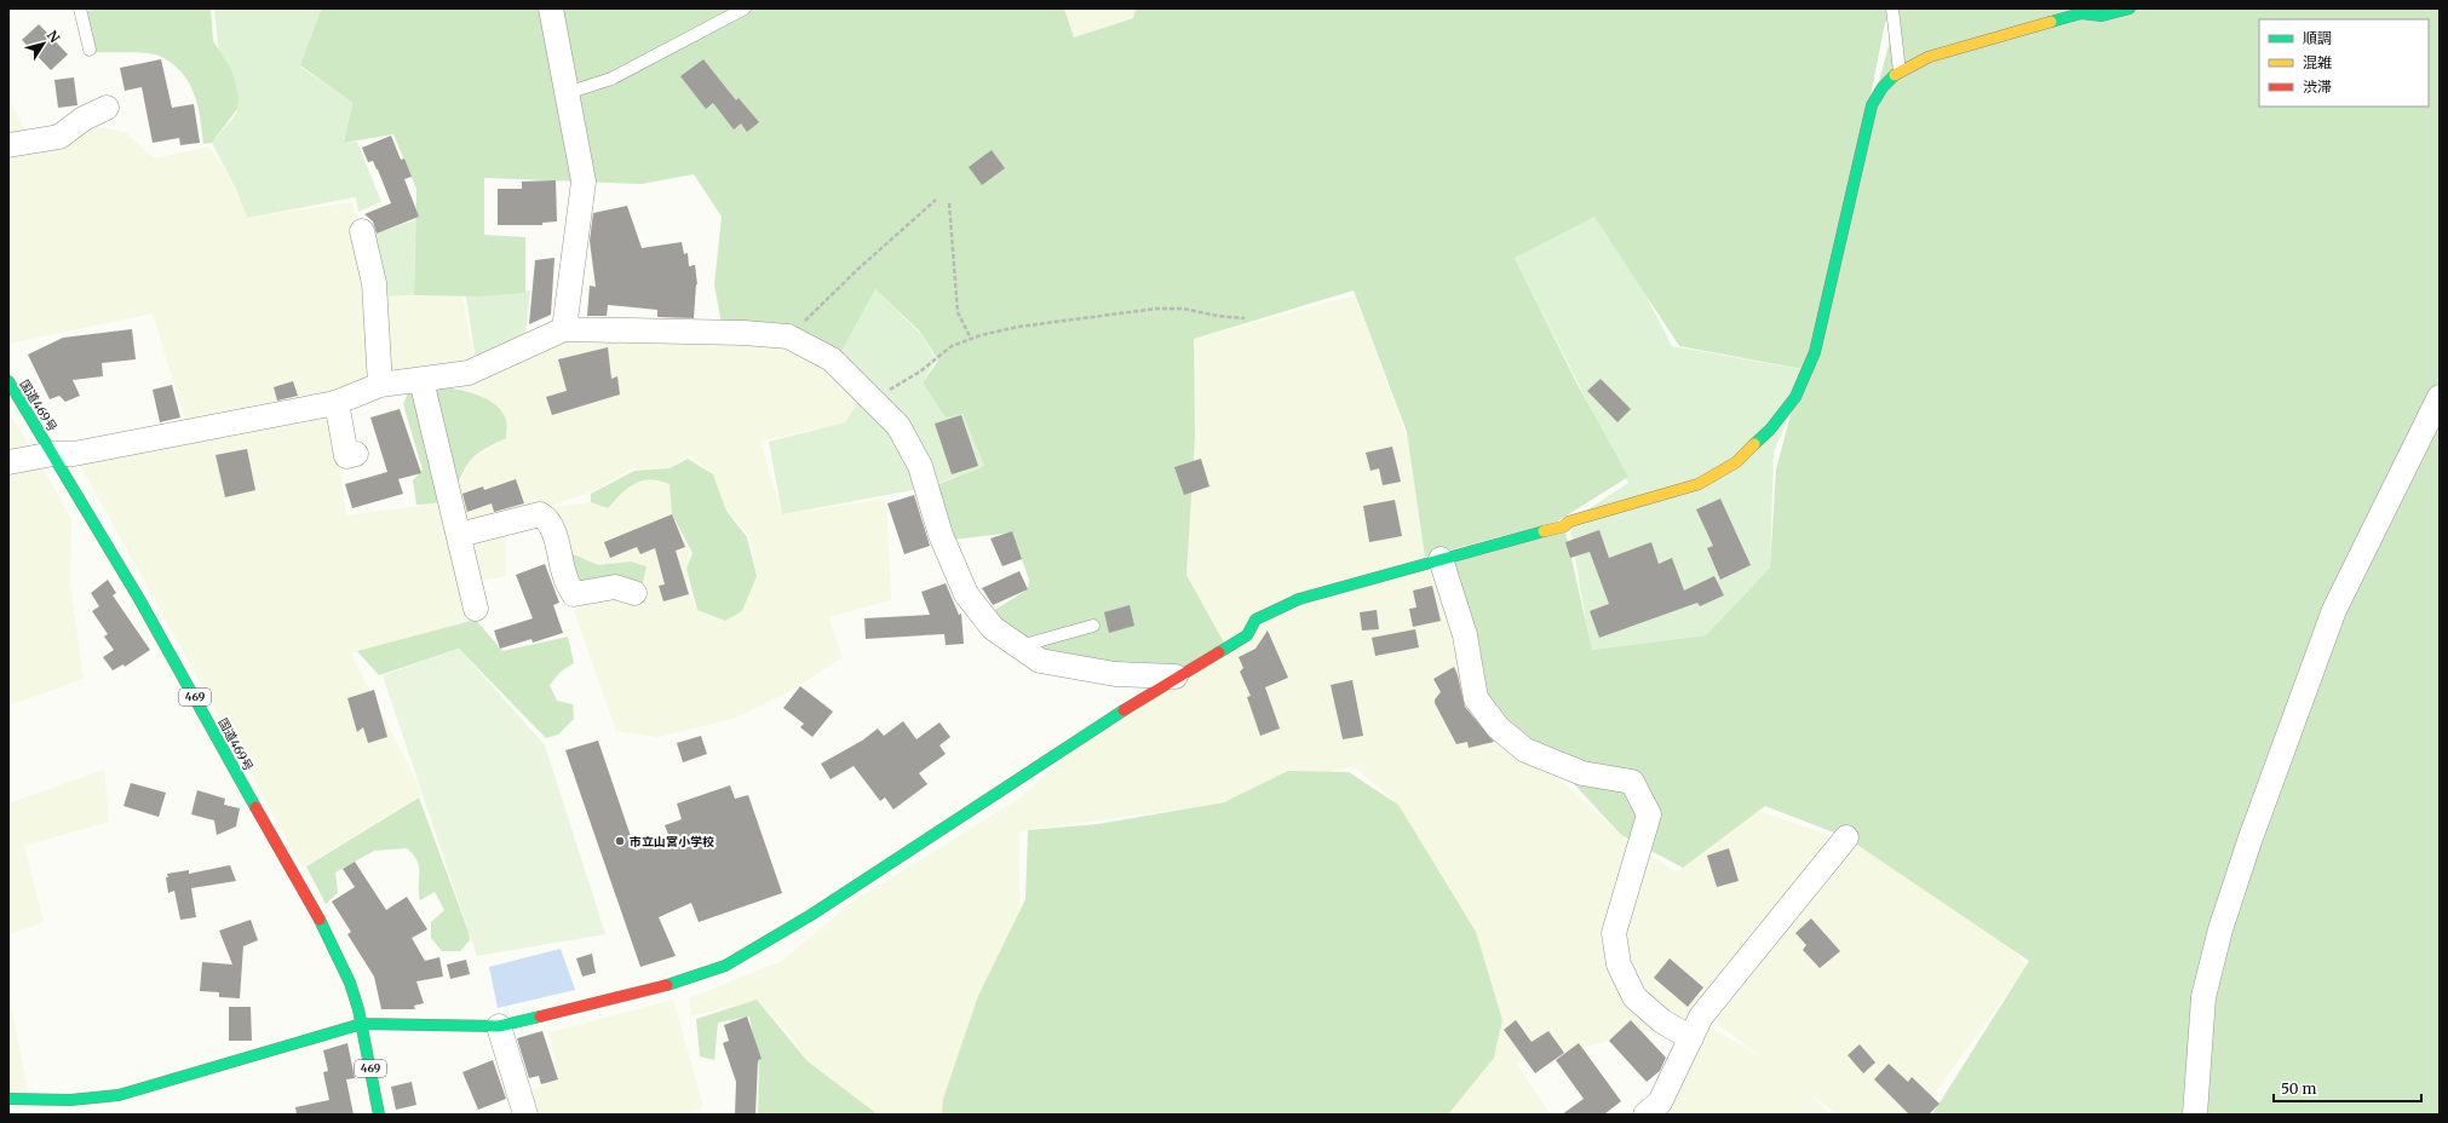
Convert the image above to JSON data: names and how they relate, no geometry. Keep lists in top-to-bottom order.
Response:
{
  "streets": {
    "main road": ["国道469号", "469"]
  },
  "places": ["市立山宮小学校"],
  "legend": ["順調", "混雑", "渋滞"],
  "scale_bar": "50 m",
  "north": "top right"
}
